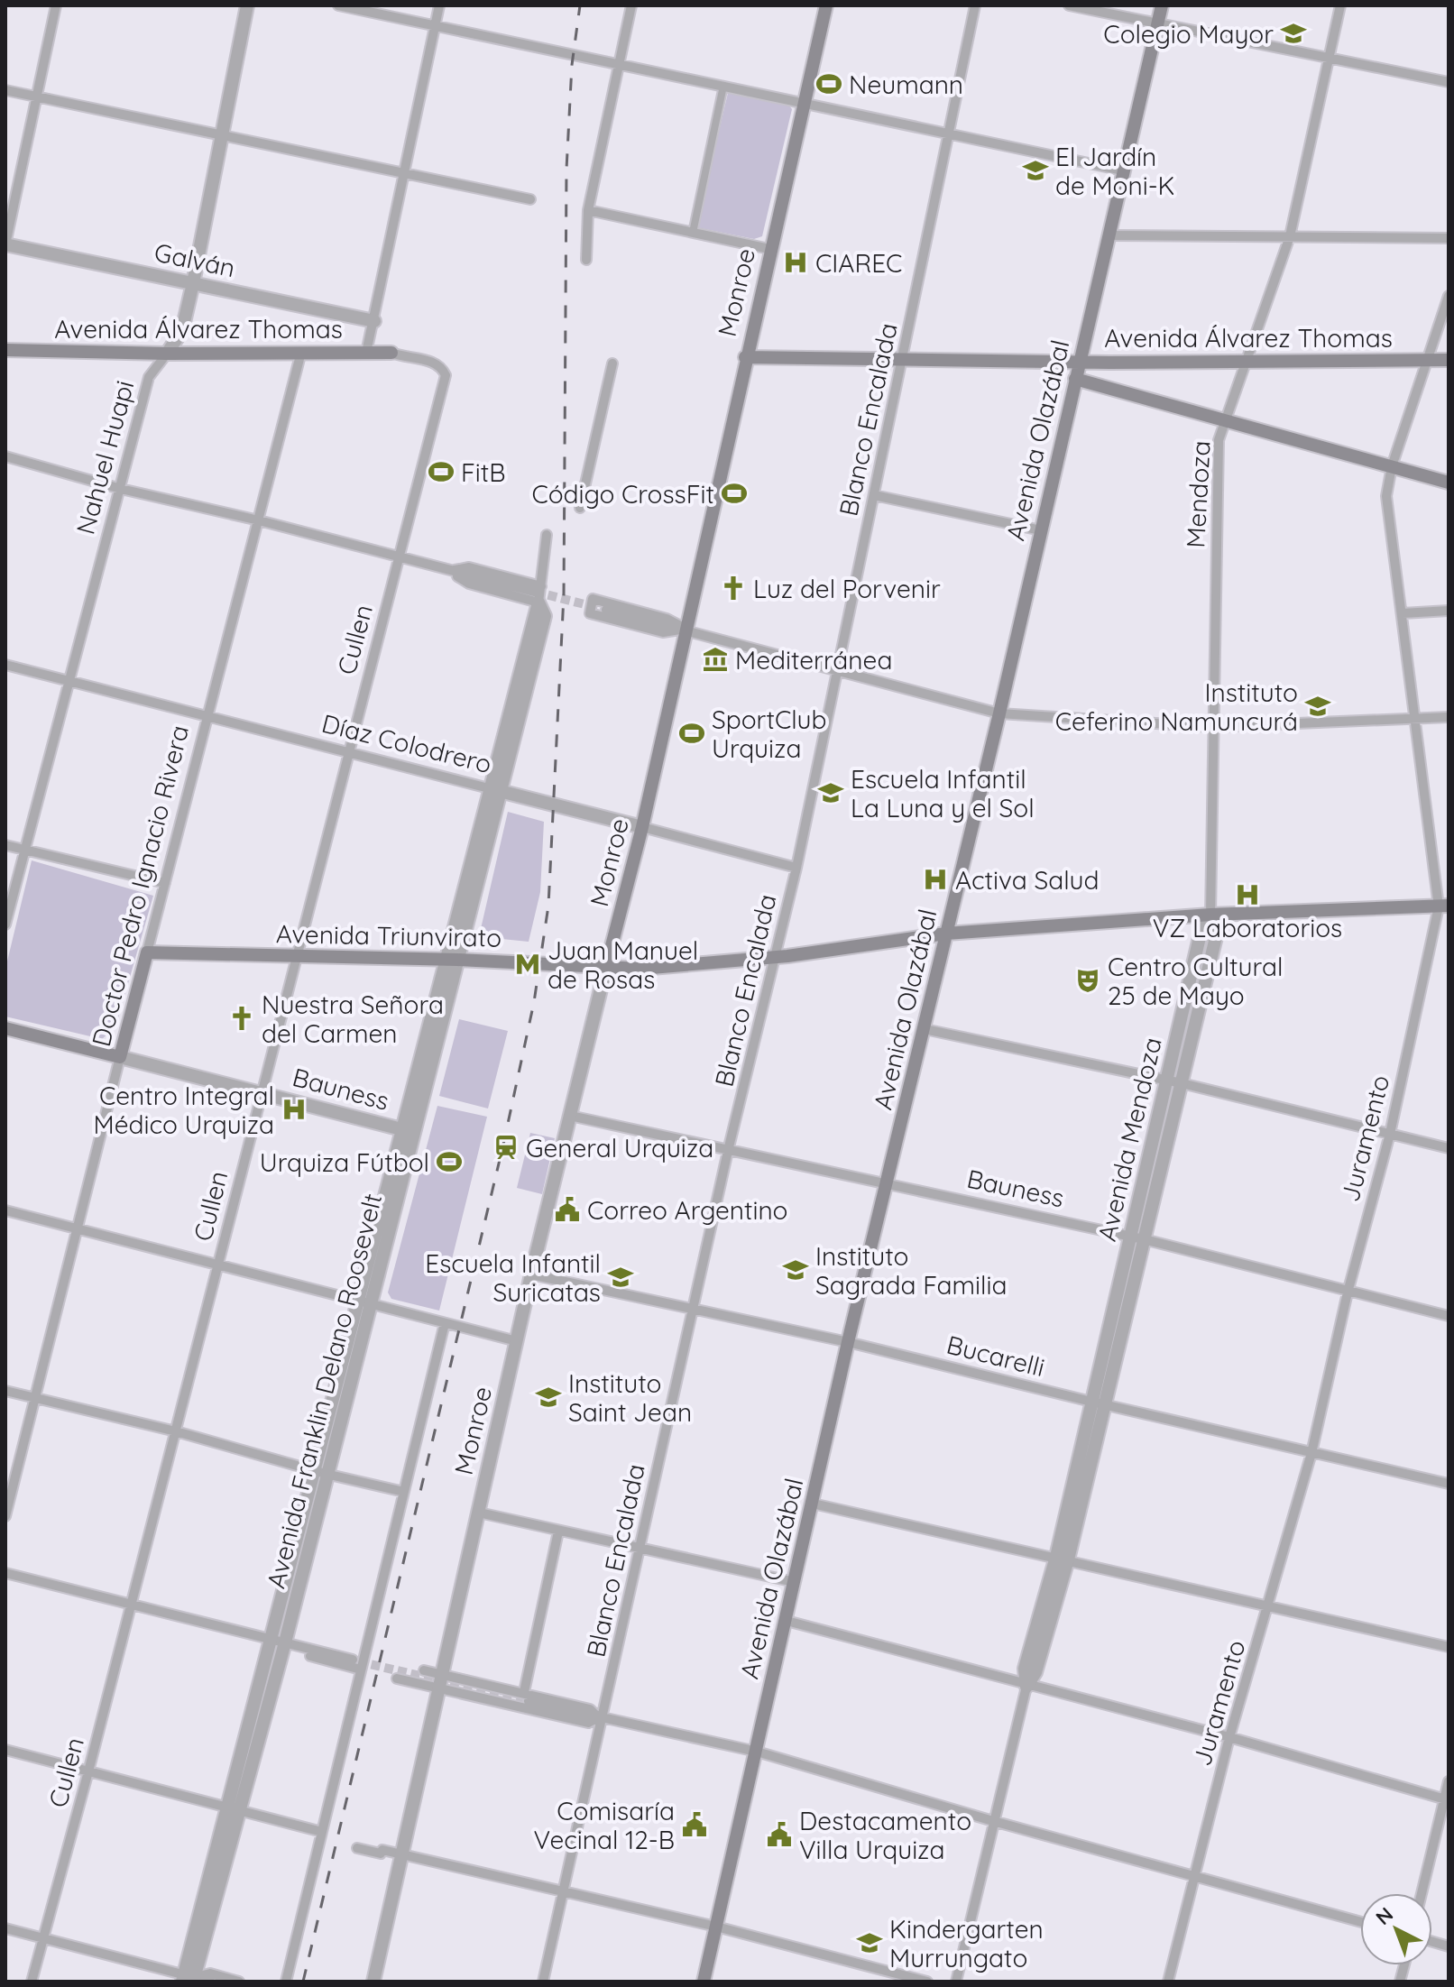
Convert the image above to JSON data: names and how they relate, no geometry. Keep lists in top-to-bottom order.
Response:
{
  "streets": {
    "main road": [
      "Monroe",
      "Avenida Álvarez Thomas",
      "Avenida Olazábal",
      "Doctor Pedro Ignacio Rivera",
      "Avenida Triunvirato",
      "Bauness"
    ],
    "street": [
      "Galván",
      "Blanco Encalada",
      "Nahuel Huapi",
      "Mendoza",
      "Cullen",
      "Díaz Colodrero",
      "Juramento",
      "Avenida Mendoza",
      "Bucarelli",
      "Avenida Franklin Delano Roosevelt"
    ]
  },
  "crossings": [
    ["Galván", "Nahuel Huapi"],
    ["Monroe", "Avenida Álvarez Thomas"],
    ["Monroe", "Díaz Colodrero"],
    ["Monroe", "Avenida Triunvirato"],
    ["Monroe", "Bauness"],
    ["Monroe", "Bucarelli"],
    ["Avenida Álvarez Thomas", "Blanco Encalada"],
    ["Avenida Álvarez Thomas", "Avenida Olazábal"],
    ["Avenida Álvarez Thomas", "Nahuel Huapi"],
    ["Avenida Álvarez Thomas", "Mendoza"],
    ["Avenida Álvarez Thomas", "Cullen"],
    ["Avenida Álvarez Thomas", "Doctor Pedro Ignacio Rivera"],
    ["Avenida Álvarez Thomas", "Juramento"],
    ["Blanco Encalada", "Díaz Colodrero"],
    ["Blanco Encalada", "Avenida Triunvirato"],
    ["Blanco Encalada", "Bauness"],
    ["Blanco Encalada", "Bucarelli"],
    ["Avenida Olazábal", "Avenida Triunvirato"],
    ["Avenida Olazábal", "Bauness"],
    ["Avenida Olazábal", "Bucarelli"],
    ["Nahuel Huapi", "Díaz Colodrero"],
    ["Mendoza", "Avenida Triunvirato"],
    ["Mendoza", "Avenida Mendoza"],
    ["Cullen", "Díaz Colodrero"],
    ["Cullen", "Avenida Triunvirato"],
    ["Cullen", "Bauness"],
    ["Díaz Colodrero", "Doctor Pedro Ignacio Rivera"],
    ["Díaz Colodrero", "Avenida Franklin Delano Roosevelt"],
    ["Doctor Pedro Ignacio Rivera", "Avenida Triunvirato"],
    ["Doctor Pedro Ignacio Rivera", "Bauness"],
    ["Avenida Triunvirato", "Juramento"],
    ["Avenida Triunvirato", "Avenida Mendoza"],
    ["Avenida Triunvirato", "Avenida Franklin Delano Roosevelt"],
    ["Bauness", "Juramento"],
    ["Bauness", "Avenida Mendoza"],
    ["Bauness", "Avenida Franklin Delano Roosevelt"],
    ["Juramento", "Bucarelli"],
    ["Avenida Mendoza", "Bucarelli"]
  ],
  "places": {
    "school or university": [
      "Colegio Mayor",
      "El Jardín de Moni-K",
      "Instituto Ceferino Namuncurá",
      "Escuela Infantil La Luna y el Sol",
      "Instituto Sagrada Familia",
      "Escuela Infantil Suricatas",
      "Instituto Saint Jean",
      "Kindergarten Murrungato"
    ],
    "sports": [
      "Neumann",
      "FitB",
      "Código CrossFit",
      "SportClub Urquiza",
      "Urquiza Fútbol"
    ],
    "hospital": [
      "CIAREC",
      "Activa Salud",
      "VZ Laboratorios",
      "Centro Integral Médico Urquiza"
    ],
    "church": ["Luz del Porvenir", "Nuestra Señora del Carmen"],
    "museum": ["Mediterránea"],
    "metro station": ["Juan Manuel de Rosas"],
    "theatre": ["Centro Cultural 25 de Mayo"],
    "station": ["General Urquiza"],
    "public building": ["Correo Argentino", "Comisaría Vecinal 12-B", "Destacamento Villa Urquiza"]
  },
  "north": "top left"
}
